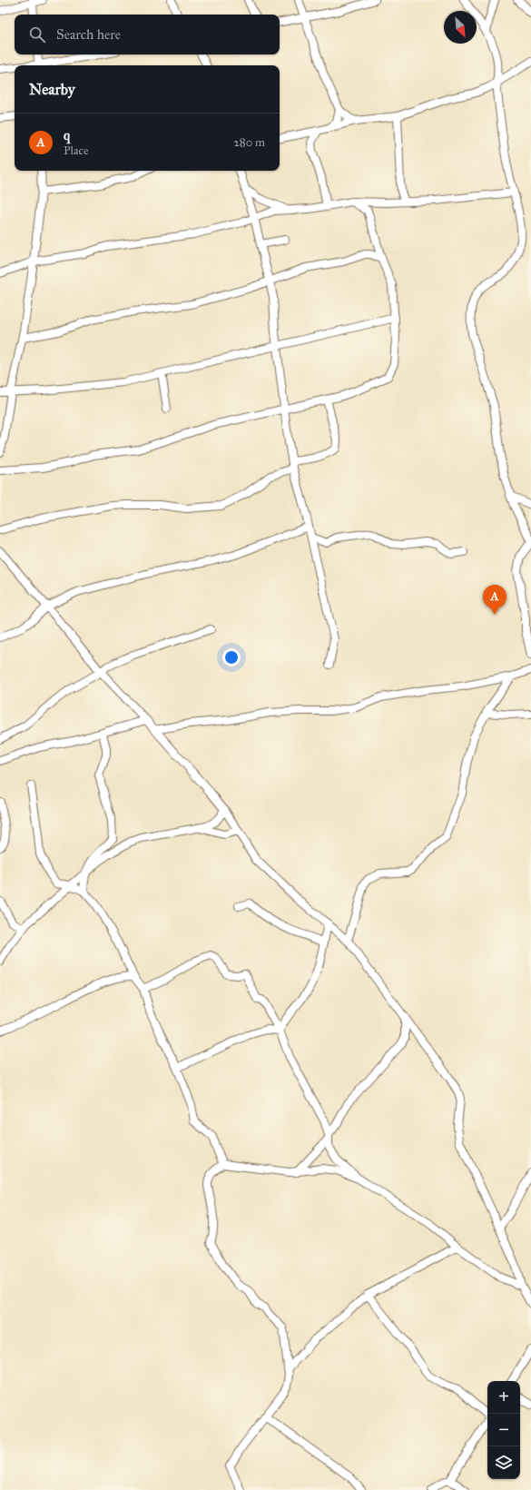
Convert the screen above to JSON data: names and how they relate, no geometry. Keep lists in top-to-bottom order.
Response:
{
  "north": "bottom right",
  "page": {
    "search": "Search here",
    "heading": "Nearby",
    "list": [
      {
        "mark": "A",
        "name": "q",
        "note": "Place",
        "value": "280 m"
      }
    ],
    "pins": "A",
    "map_buttons": ["+", "−"]
  }
}
